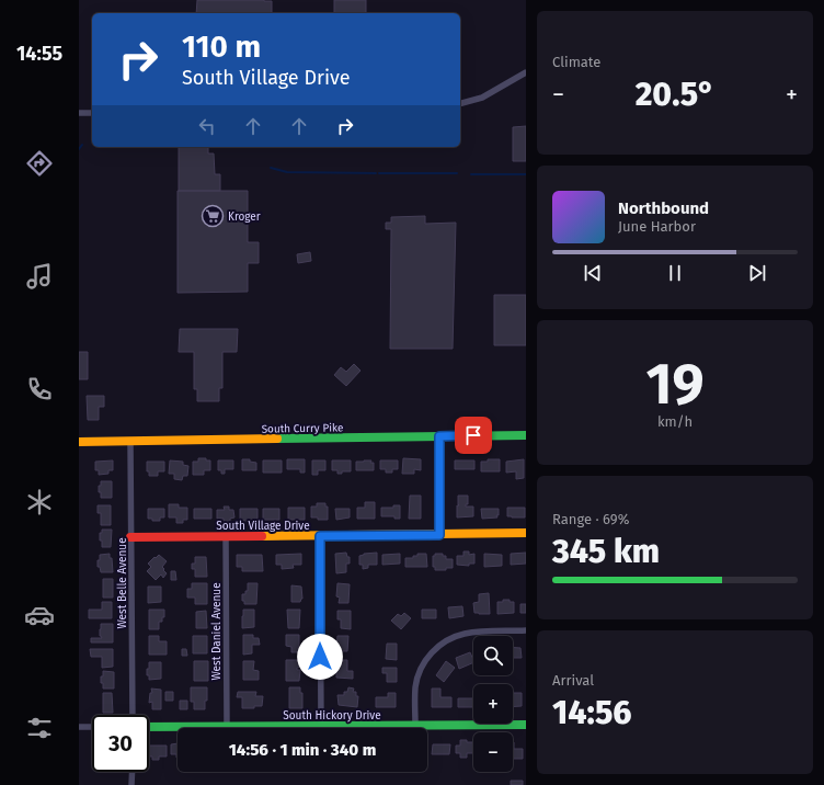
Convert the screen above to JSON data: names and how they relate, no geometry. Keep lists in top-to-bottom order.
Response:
{
  "streets": {
    "street": [
      "South Curry Pike",
      "South Village Drive",
      "West Belle Avenue",
      "West Daniel Avenue",
      "South Hickory Drive"
    ]
  },
  "crossings": [
    ["South Curry Pike", "West Belle Avenue"],
    ["South Village Drive", "West Belle Avenue"],
    ["South Village Drive", "West Daniel Avenue"],
    ["West Daniel Avenue", "South Hickory Drive"]
  ],
  "places": {
    "supermarket": ["Kroger"]
  },
  "page": {
    "tabs": "14:55",
    "tile": [
      "Climate",
      ["19", "km/h"],
      ["Range · 69%", "345 km"],
      ["Arrival", "14:56"]
    ],
    "turn": ["110 m", "South Village Drive"],
    "heat": ["−", "20.5°", "+"],
    "song": ["Northbound", "June Harbor"],
    "map_buttons": ["+", "−"],
    "limit": "30",
    "trip": "14:56 · 1 min · 340 m"
  }
}
